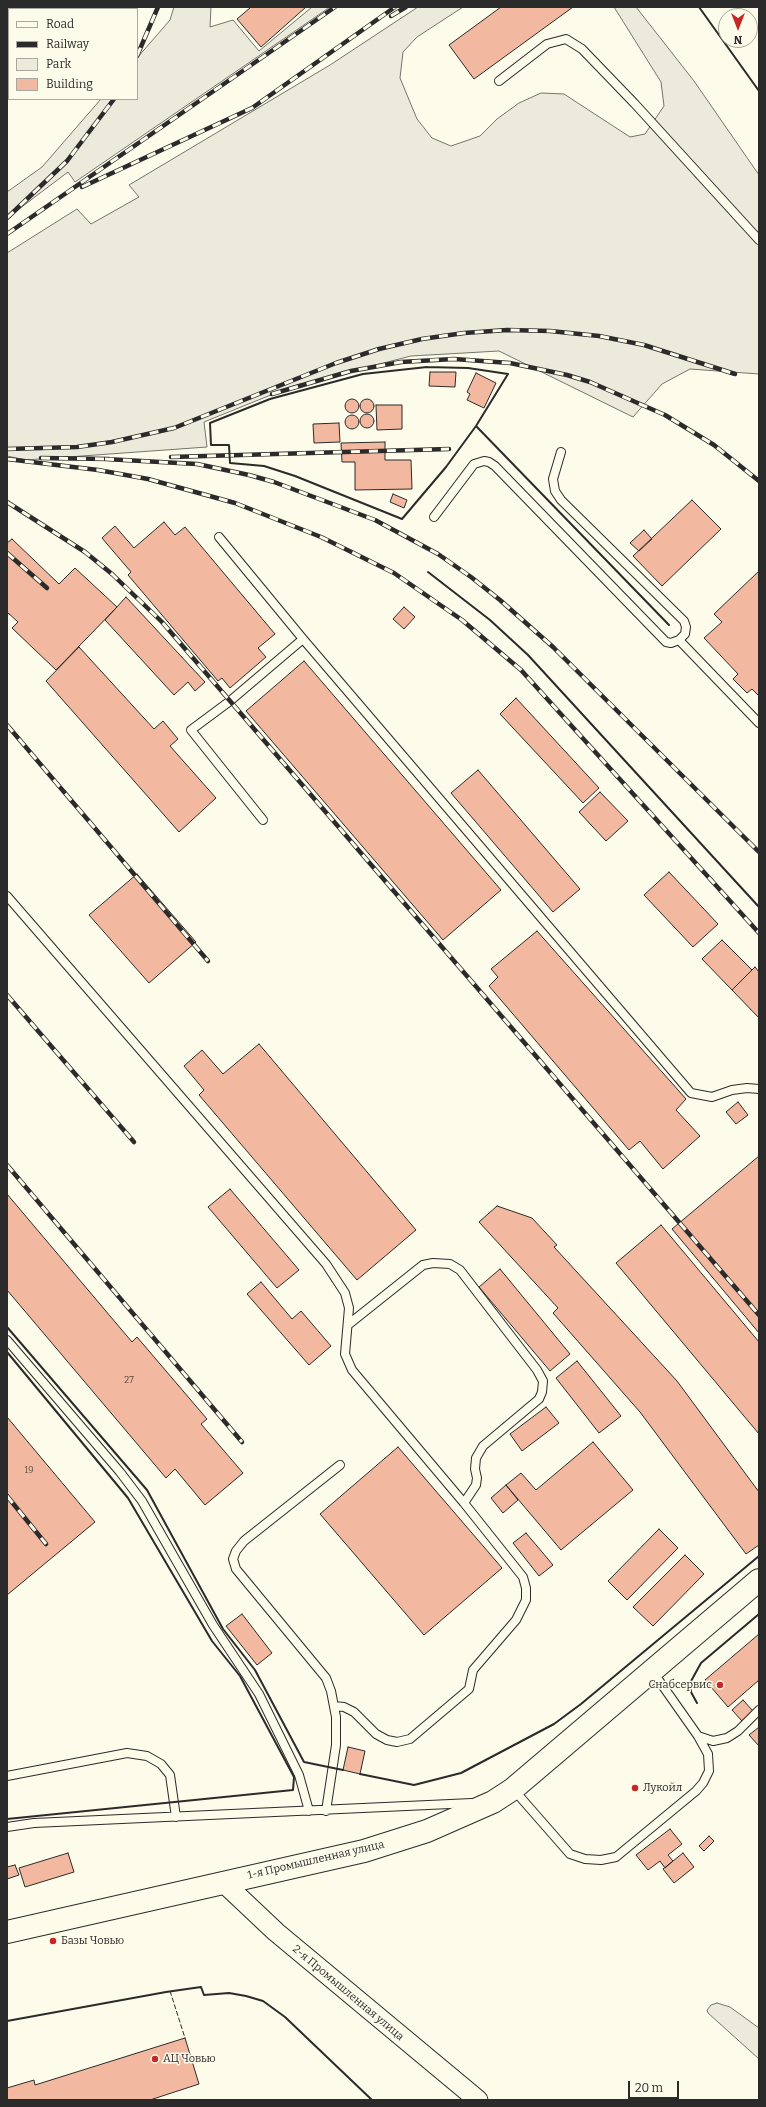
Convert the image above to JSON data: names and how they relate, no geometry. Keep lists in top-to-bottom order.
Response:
{
  "streets": {
    "main road": ["1-я Промышленная улица"],
    "street": ["2-я Промышленная улица"]
  },
  "crossings": [
    ["1-я Промышленная улица", "2-я Промышленная улица"]
  ],
  "places": [
    "Снабсервис",
    "Лукойл",
    "Базы Човью",
    "АЦ Човью"
  ],
  "house_numbers": ["27", "19"],
  "legend": [
    "Road",
    "Railway",
    "Park",
    "Building"
  ],
  "scale_bar": "20 m",
  "north": "bottom"
}
